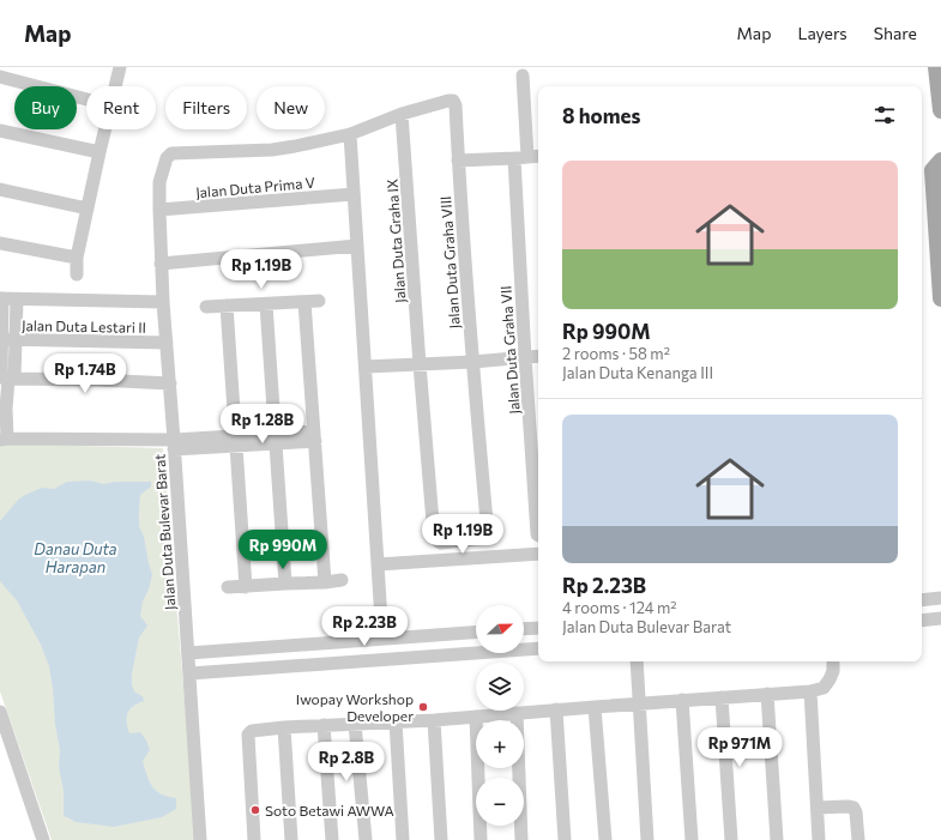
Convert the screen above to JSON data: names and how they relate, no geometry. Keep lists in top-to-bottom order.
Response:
{
  "streets": {
    "street": [
      "Jalan Duta Prima V",
      "Jalan Duta Graha IX",
      "Jalan Duta Graha VIII",
      "Jalan Duta Lestari II",
      "Jalan Duta Graha VII",
      "Jalan Duta Bulevar Barat"
    ]
  },
  "crossings": [
    ["Jalan Duta Graha IX", "Jalan Duta Graha VIII"]
  ],
  "water": ["Danau Duta Harapan"],
  "places": ["Iwopay Workshop Developer", "Soto Betawi AWWA"],
  "north": "right",
  "page": {
    "header": "Map",
    "nav": ["Map", "Layers", "Share"],
    "chip": [
      "Buy",
      "Rent",
      "Filters",
      "New"
    ],
    "heading": "8 homes",
    "list": [
      {
        "name": "Rp 990M",
        "note": "2 rooms · 58 m² · Jalan Duta Kenanga III"
      },
      {
        "name": "Rp 2.23B",
        "note": "4 rooms · 124 m² · Jalan Duta Bulevar Barat"
      }
    ],
    "price": [
      "Rp 1.19B",
      "Rp 1.74B",
      "Rp 1.28B",
      "Rp 1.19B",
      "Rp 990M",
      "Rp 2.23B",
      "Rp 971M",
      "Rp 2.8B"
    ],
    "map_buttons": ["+", "−"]
  }
}
